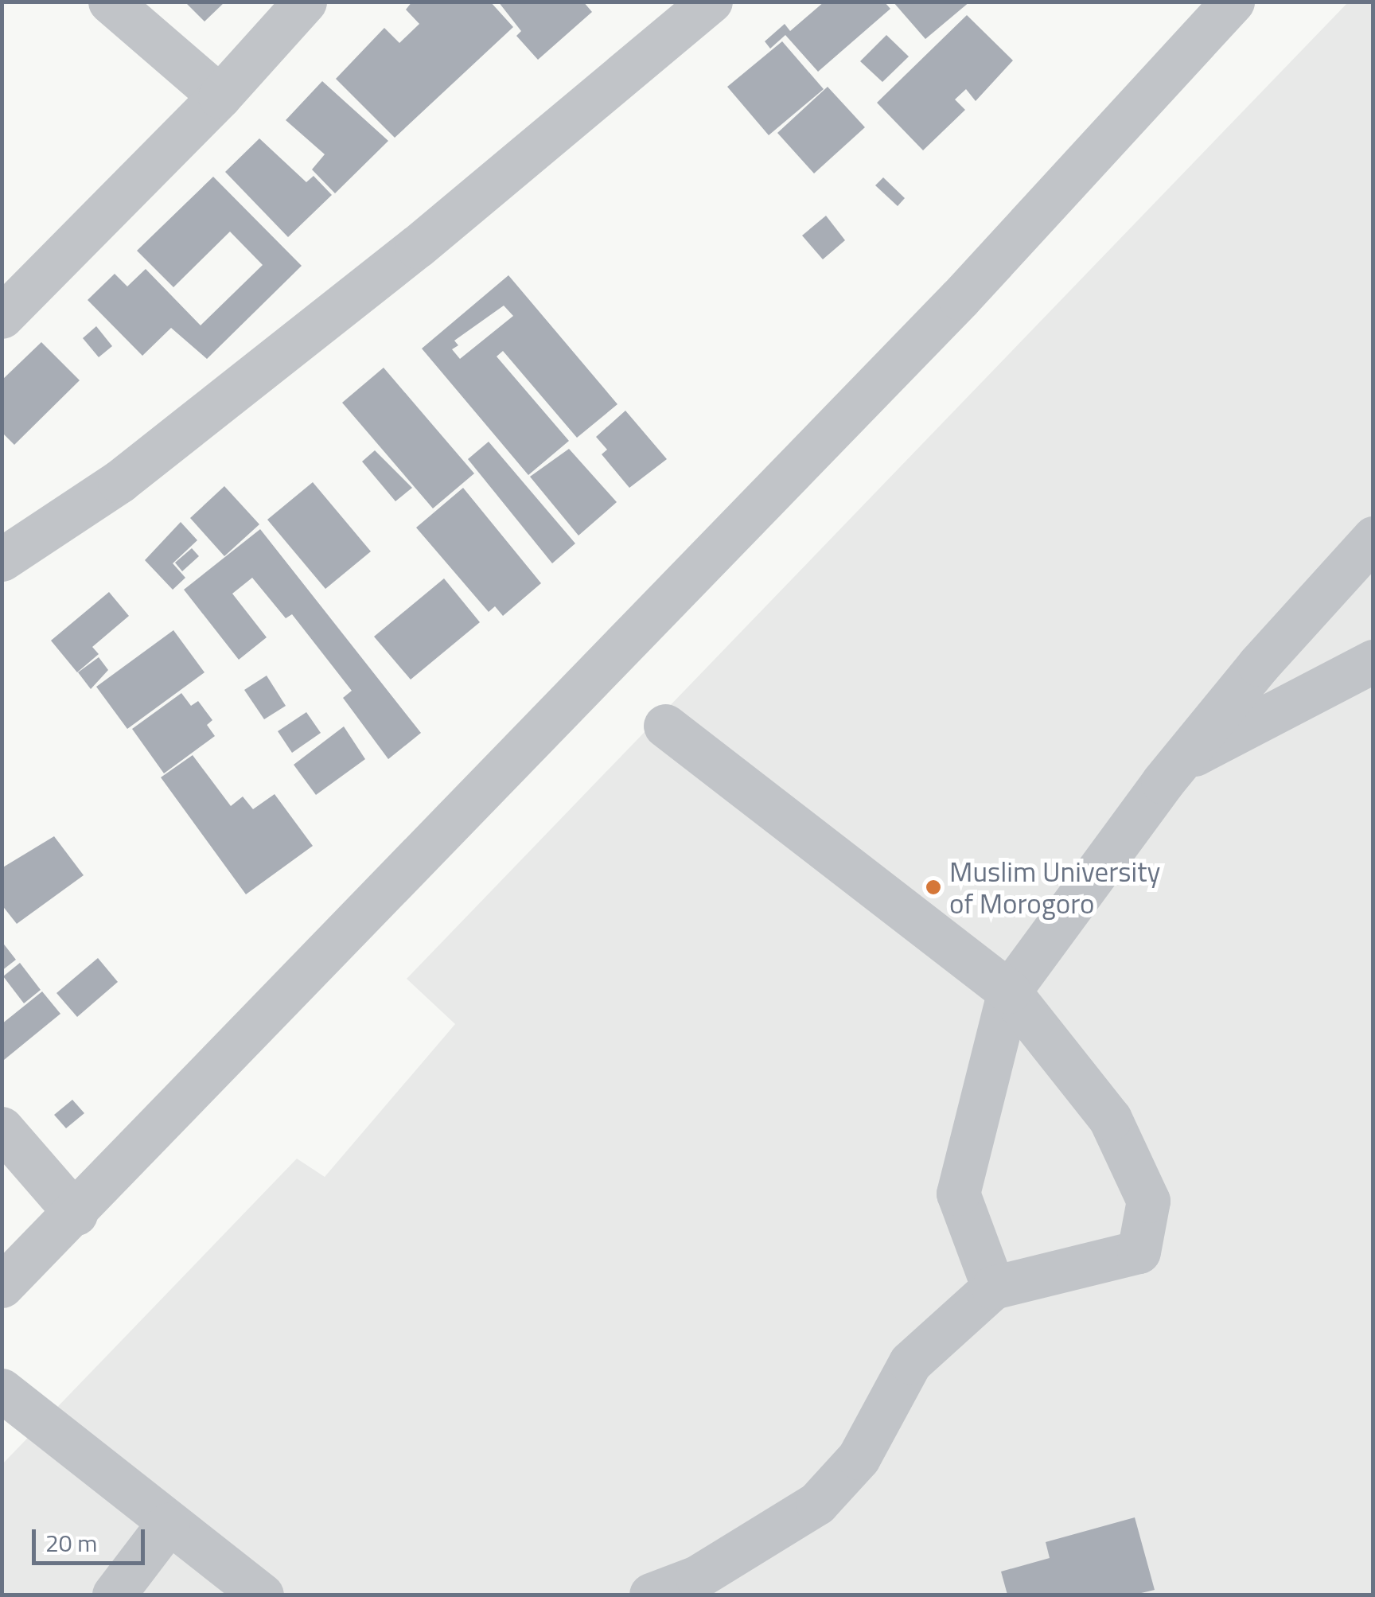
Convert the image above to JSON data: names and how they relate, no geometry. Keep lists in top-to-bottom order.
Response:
{
  "places": ["Muslim University of Morogoro"],
  "scale_bar": "20 m"
}
